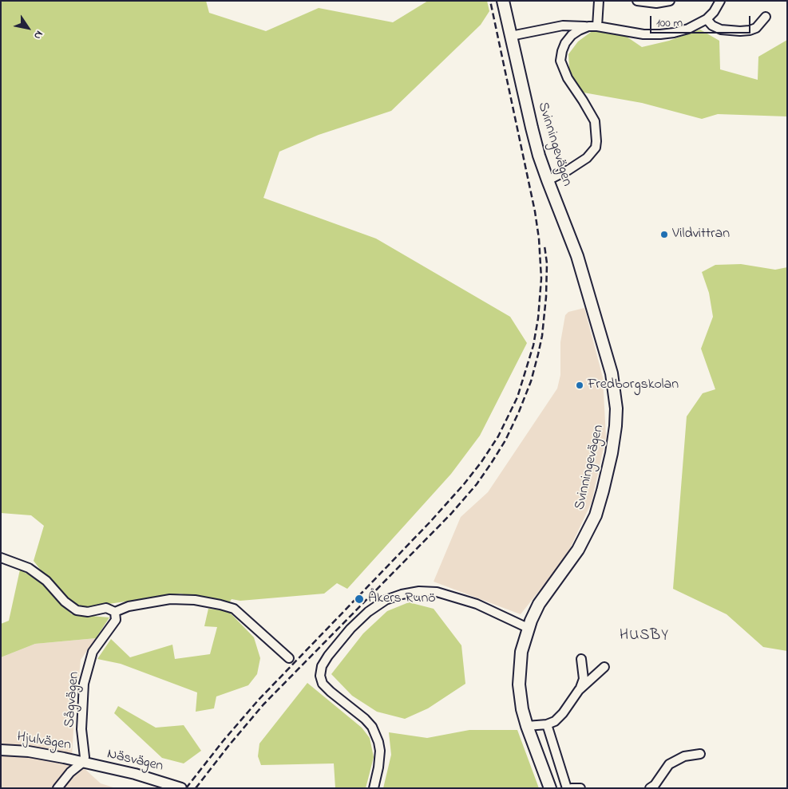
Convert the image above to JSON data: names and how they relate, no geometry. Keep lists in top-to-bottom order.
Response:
{
  "streets": {
    "main road": ["Svinningevägen"],
    "street": ["Sågvägen", "Hjulvägen", "Näsvägen"]
  },
  "crossings": [
    ["Sågvägen", "Hjulvägen"],
    ["Sågvägen", "Näsvägen"],
    ["Hjulvägen", "Näsvägen"]
  ],
  "districts": ["HUSBY"],
  "places": ["Vildvittran", "Fredborgskolan", "Åkers Runö"],
  "scale_bar": "100 m",
  "north": "bottom right"
}
